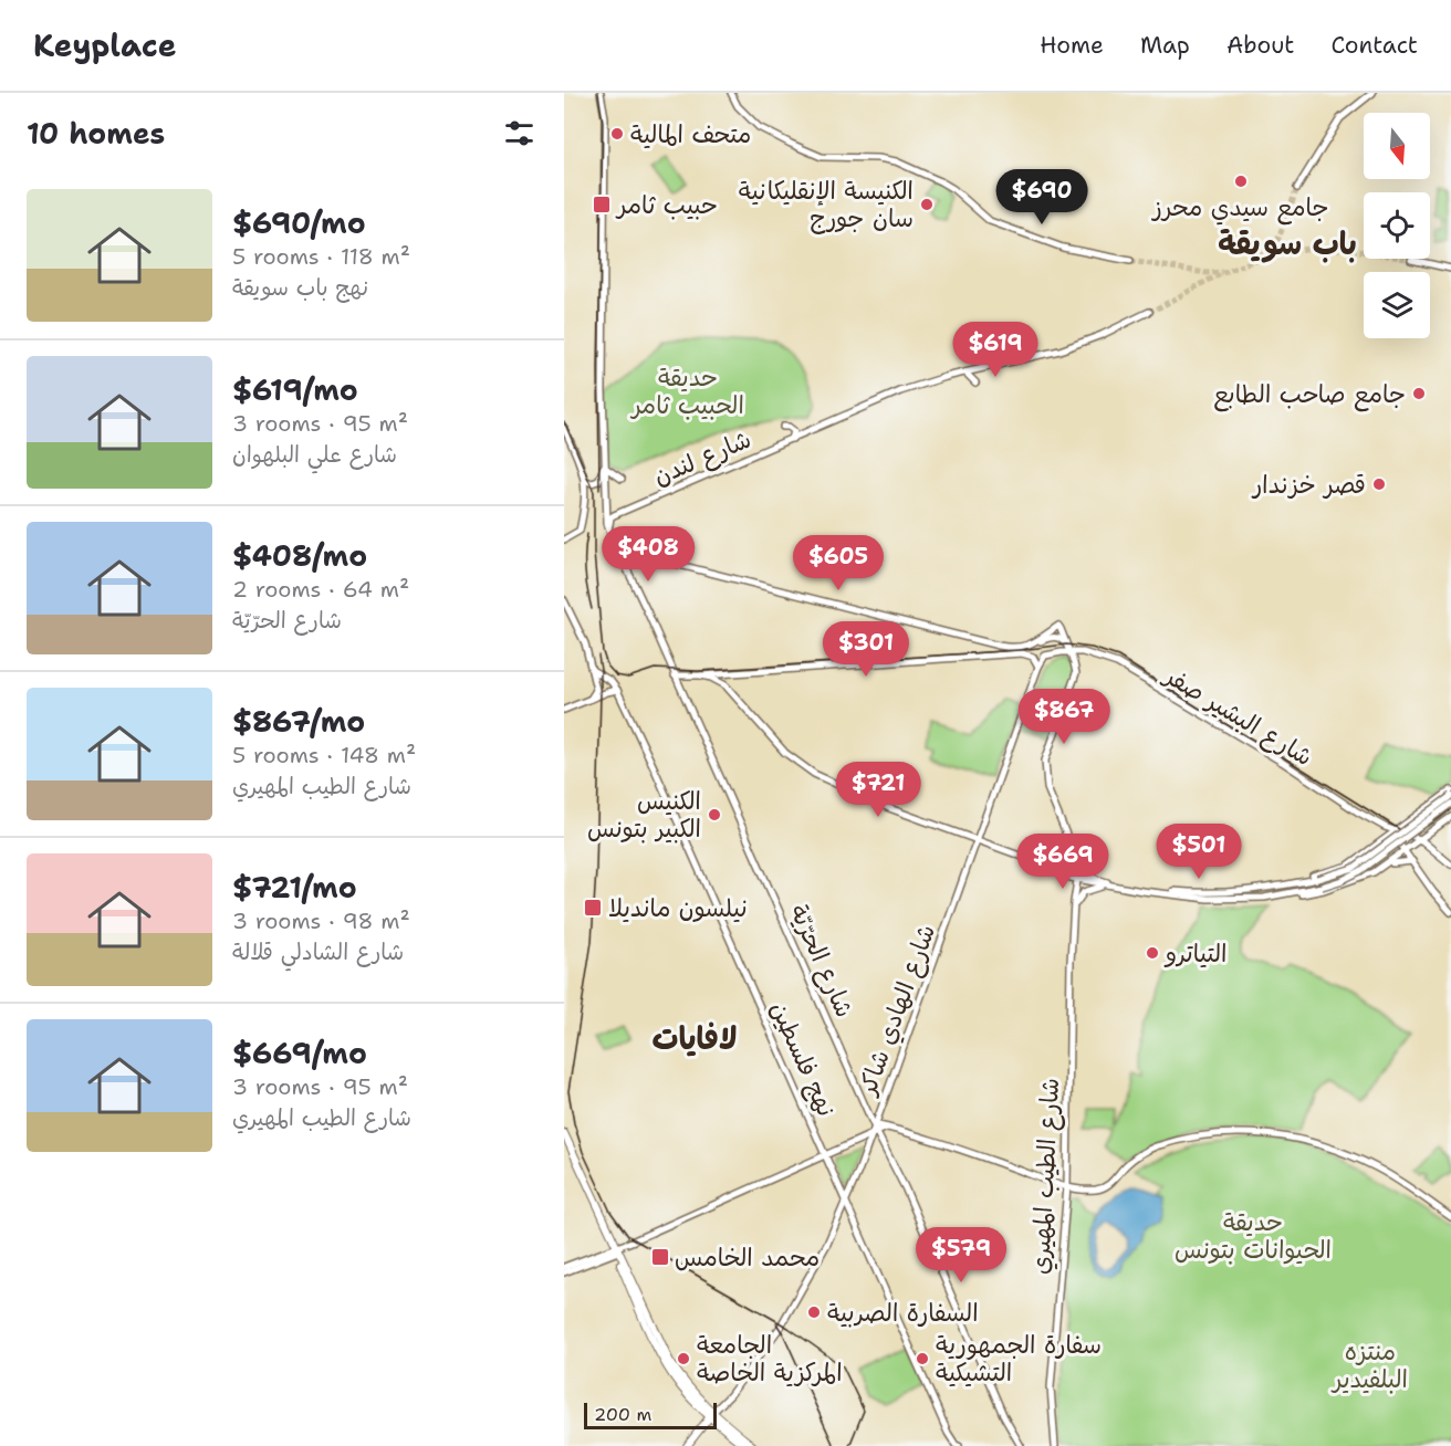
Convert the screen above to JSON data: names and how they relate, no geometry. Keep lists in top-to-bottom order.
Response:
{
  "streets": {
    "main road": [
      "شارع لندن",
      "شارع البشير صفر",
      "شارع الحرّيّة",
      "شارع الهادي شاكر",
      "نهج فلسطين",
      "شارع الطيب المهيري"
    ]
  },
  "crossings": [
    ["شارع لندن", "شارع الحرّيّة"],
    ["شارع البشير صفر", "شارع الحرّيّة"],
    ["شارع البشير صفر", "شارع الطيب المهيري"],
    ["شارع الحرّيّة", "شارع الهادي شاكر"]
  ],
  "districts": ["باب سويقة", "لافايات"],
  "parks": ["حديقة الحبيب ثامر", "حديقة الحيوانات بتونس", "منتزه البلفيدير"],
  "places": {
    "other": [
      "متحف المالية",
      "جامع سيدي محرز",
      "الكنيسة الإنقليكانية سان جورج",
      "جامع صاحب الطابع",
      "قصر خزندار",
      "الكنيس الكبير بتونس",
      "التياترو",
      "السفارة الصربية",
      "الجامعة المركزية الخاصة",
      "سفارة الجمهورية التشيكية"
    ],
    "transit": ["حبيب ثامر", "نيلسون مانديلا", "محمد الخامس"]
  },
  "scale_bar": "200 m",
  "north": "bottom",
  "page": {
    "header": "Keyplace",
    "nav": [
      "Home",
      "Map",
      "About",
      "Contact"
    ],
    "heading": "10 homes",
    "price": [
      "$690",
      "$619",
      "$408",
      "$605",
      "$301",
      "$867",
      "$721",
      "$501",
      "$669",
      "$579"
    ],
    "list": [
      {
        "name": "$690/mo",
        "note": "5 rooms · 118 m² · نهج باب سويقة"
      },
      {
        "name": "$619/mo",
        "note": "3 rooms · 95 m² · شارع علي البلهوان"
      },
      {
        "name": "$408/mo",
        "note": "2 rooms · 64 m² · شارع الحرّيّة"
      },
      {
        "name": "$867/mo",
        "note": "5 rooms · 148 m² · شارع الطيب المهيري"
      },
      {
        "name": "$721/mo",
        "note": "3 rooms · 98 m² · شارع الشادلي قلالة"
      },
      {
        "name": "$669/mo",
        "note": "3 rooms · 95 m² · شارع الطيب المهيري"
      }
    ],
    "scale": "200 m"
  }
}
